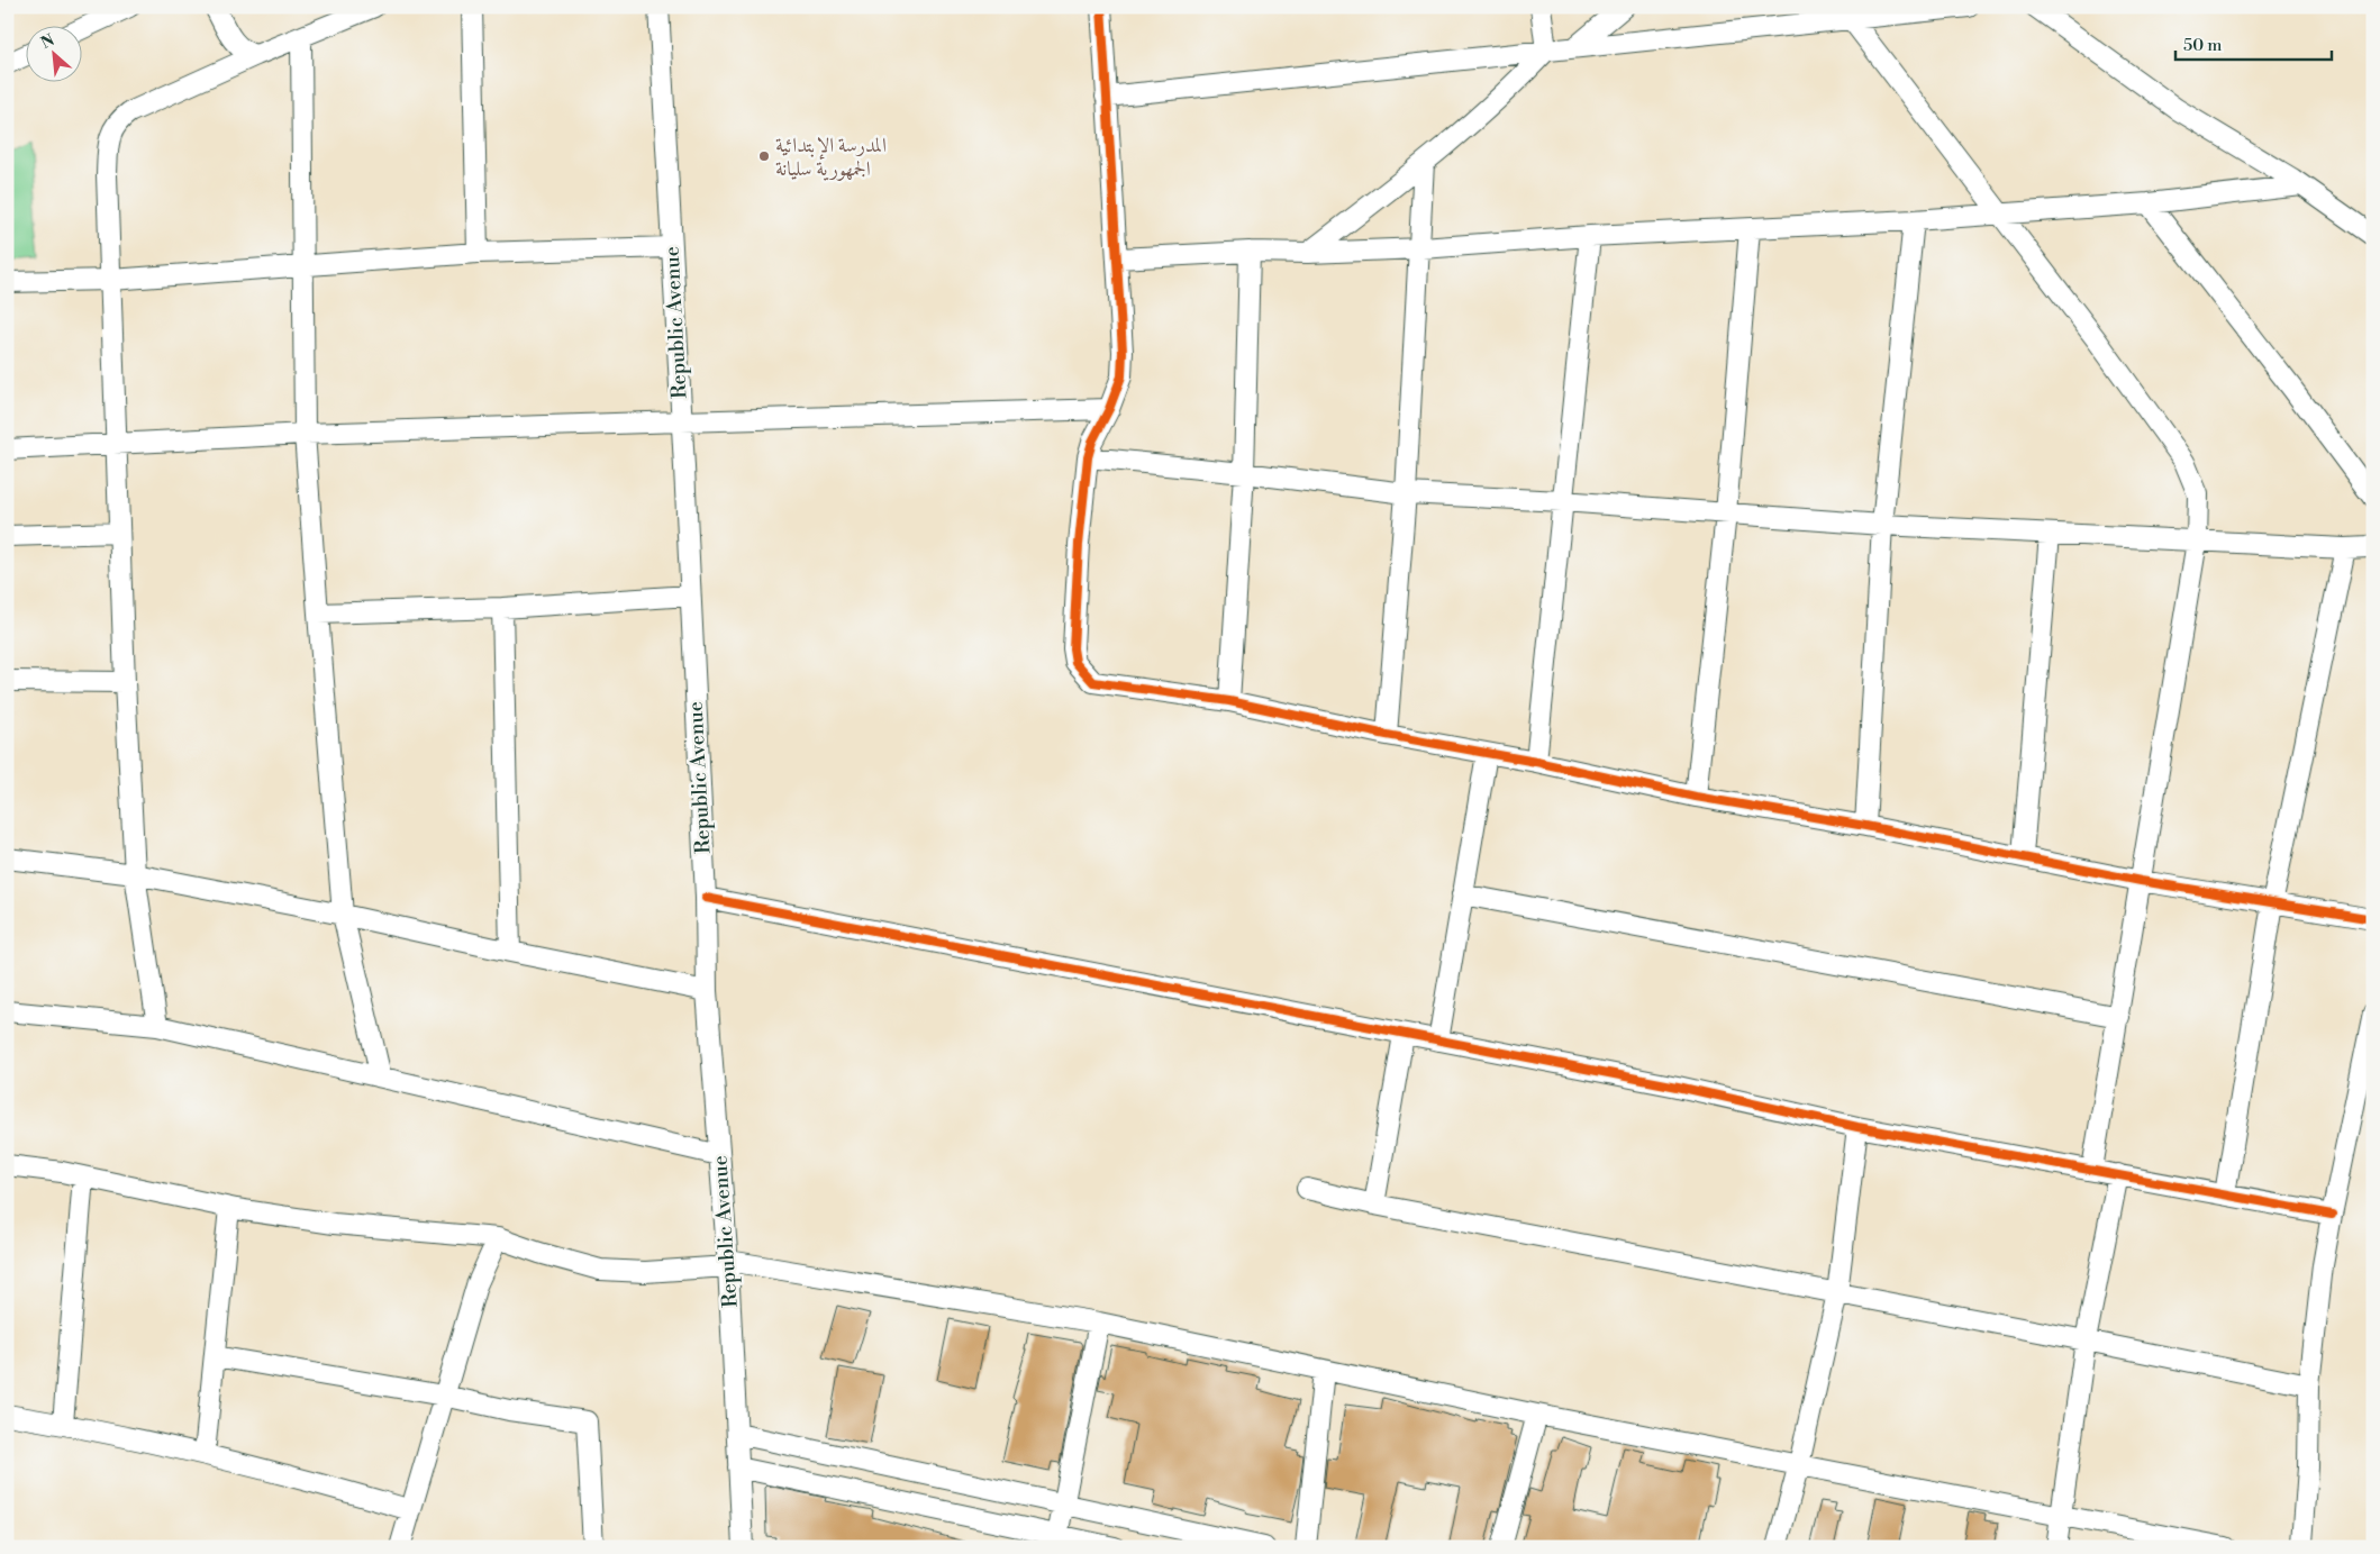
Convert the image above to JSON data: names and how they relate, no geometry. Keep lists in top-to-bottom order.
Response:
{
  "streets": {
    "street": ["Republic Avenue"]
  },
  "places": ["المدرسة الإبتدائية الجمهورية سليانة"],
  "scale_bar": "50 m",
  "north": "top left"
}
